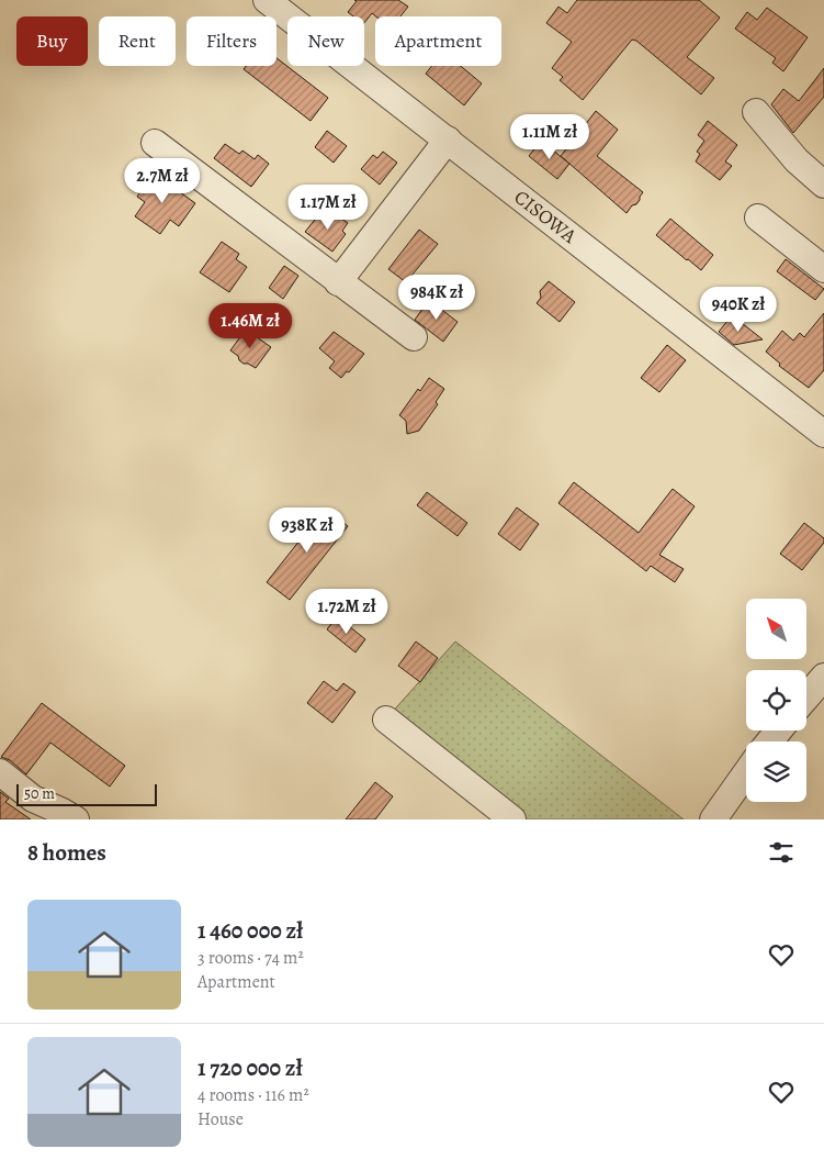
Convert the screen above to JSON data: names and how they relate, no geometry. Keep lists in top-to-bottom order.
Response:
{
  "streets": {
    "street": ["CISOWA"]
  },
  "scale_bar": "50 m",
  "north": "top left",
  "page": {
    "chip": [
      "Buy",
      "Rent",
      "Filters",
      "New",
      "Apartment"
    ],
    "price": [
      "1.11M zł",
      "2.7M zł",
      "1.17M zł",
      "984K zł",
      "940K zł",
      "1.46M zł",
      "938K zł",
      "1.72M zł"
    ],
    "scale": "50 m",
    "heading": "8 homes",
    "list": [
      {
        "name": "1 460 000 zł",
        "note": "3 rooms · 74 m² · Apartment"
      },
      {
        "name": "1 720 000 zł",
        "note": "4 rooms · 116 m² · House"
      }
    ]
  }
}
